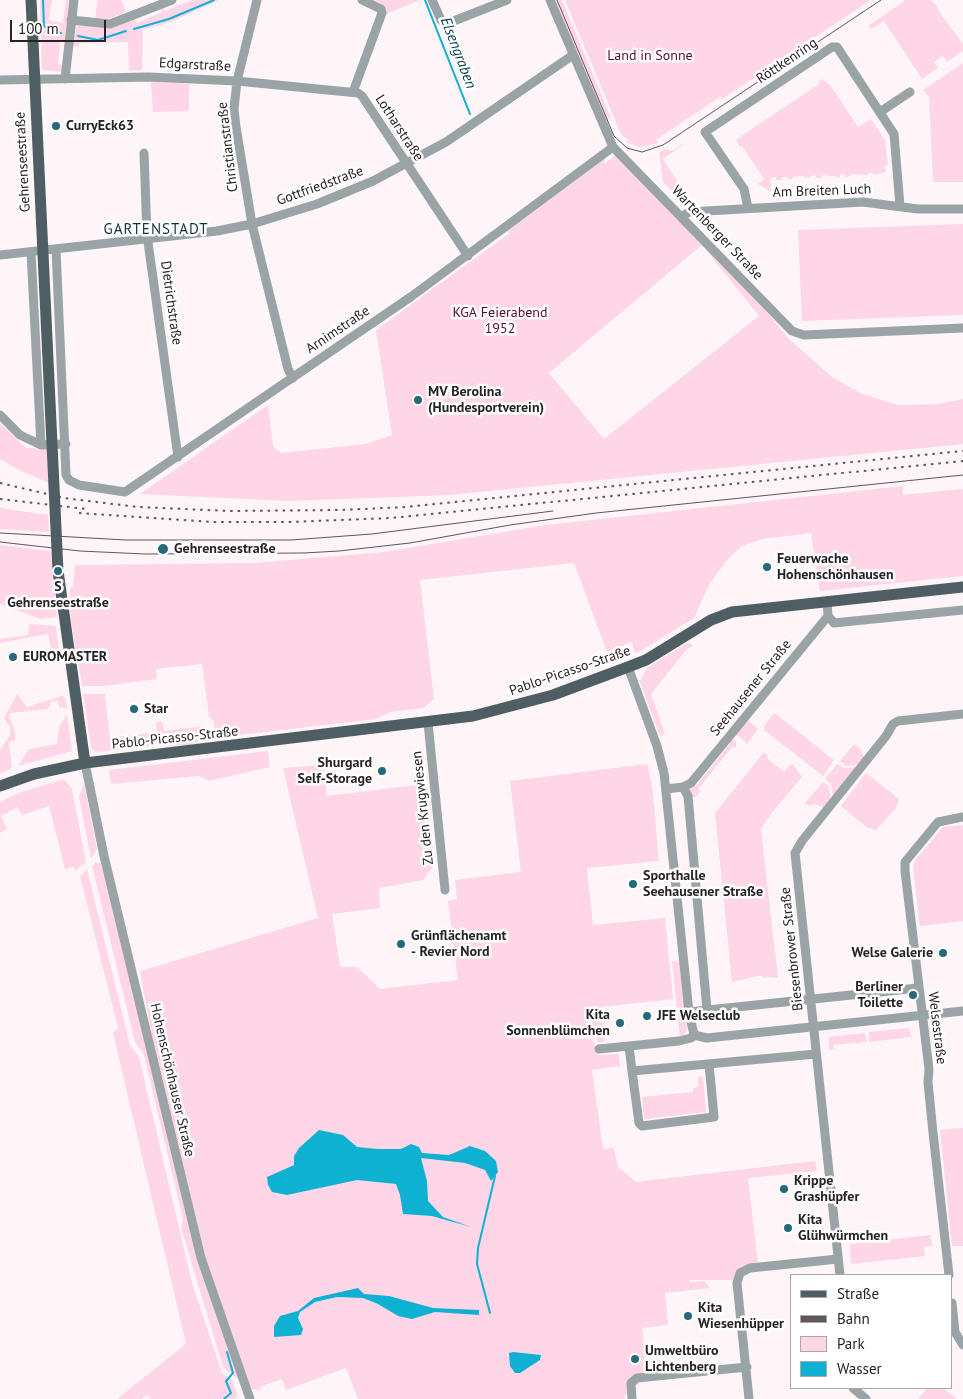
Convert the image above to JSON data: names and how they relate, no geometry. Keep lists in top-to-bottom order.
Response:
{
  "streets": {
    "main road": ["Gehrenseestraße", "Pablo-Picasso-Straße"],
    "street": [
      "Röttkenring",
      "Edgarstraße",
      "Lotharstraße",
      "Christianstraße",
      "Gottfriedstraße",
      "Am Breiten Luch",
      "Wartenberger Straße",
      "Dietrichstraße",
      "Arnimstraße",
      "Seehausener Straße",
      "Zu den Krugwiesen",
      "Biesenbrower Straße",
      "Welsestraße",
      "Hohenschönhauser Straße"
    ]
  },
  "crossings": [
    ["Röttkenring", "Am Breiten Luch"],
    ["Edgarstraße", "Lotharstraße"],
    ["Edgarstraße", "Christianstraße"],
    ["Edgarstraße", "Gehrenseestraße"],
    ["Lotharstraße", "Gottfriedstraße"],
    ["Lotharstraße", "Arnimstraße"],
    ["Christianstraße", "Gottfriedstraße"],
    ["Christianstraße", "Arnimstraße"],
    ["Gehrenseestraße", "Gottfriedstraße"],
    ["Gehrenseestraße", "Pablo-Picasso-Straße"],
    ["Gehrenseestraße", "Hohenschönhauser Straße"],
    ["Gottfriedstraße", "Wartenberger Straße"],
    ["Gottfriedstraße", "Dietrichstraße"],
    ["Am Breiten Luch", "Wartenberger Straße"],
    ["Wartenberger Straße", "Arnimstraße"],
    ["Dietrichstraße", "Arnimstraße"],
    ["Pablo-Picasso-Straße", "Zu den Krugwiesen"],
    ["Pablo-Picasso-Straße", "Hohenschönhauser Straße"]
  ],
  "districts": ["GARTENSTADT"],
  "water": ["Elsengraben"],
  "parks": ["Land in Sonne", "KGA Feierabend 1952"],
  "places": [
    "CurryEck63",
    "MV Berolina (Hundesportverein)",
    "Gehrenseestraße",
    "Feuerwache Hohenschönhausen",
    "S Gehrenseestraße",
    "EUROMASTER",
    "Star",
    "Shurgard Self-Storage",
    "Sporthalle Seehausener Straße",
    "Grünflächenamt - Revier Nord",
    "Welse Galerie",
    "Berliner Toilette",
    "JFE Welseclub",
    "Kita Sonnenblümchen",
    "Krippe Grashüpfer",
    "Kita Glühwürmchen",
    "Kita Wiesenhüpper",
    "Umweltbüro Lichtenberg"
  ],
  "legend": [
    "Straße",
    "Bahn",
    "Park",
    "Wasser"
  ],
  "scale_bar": "100 m"
}
